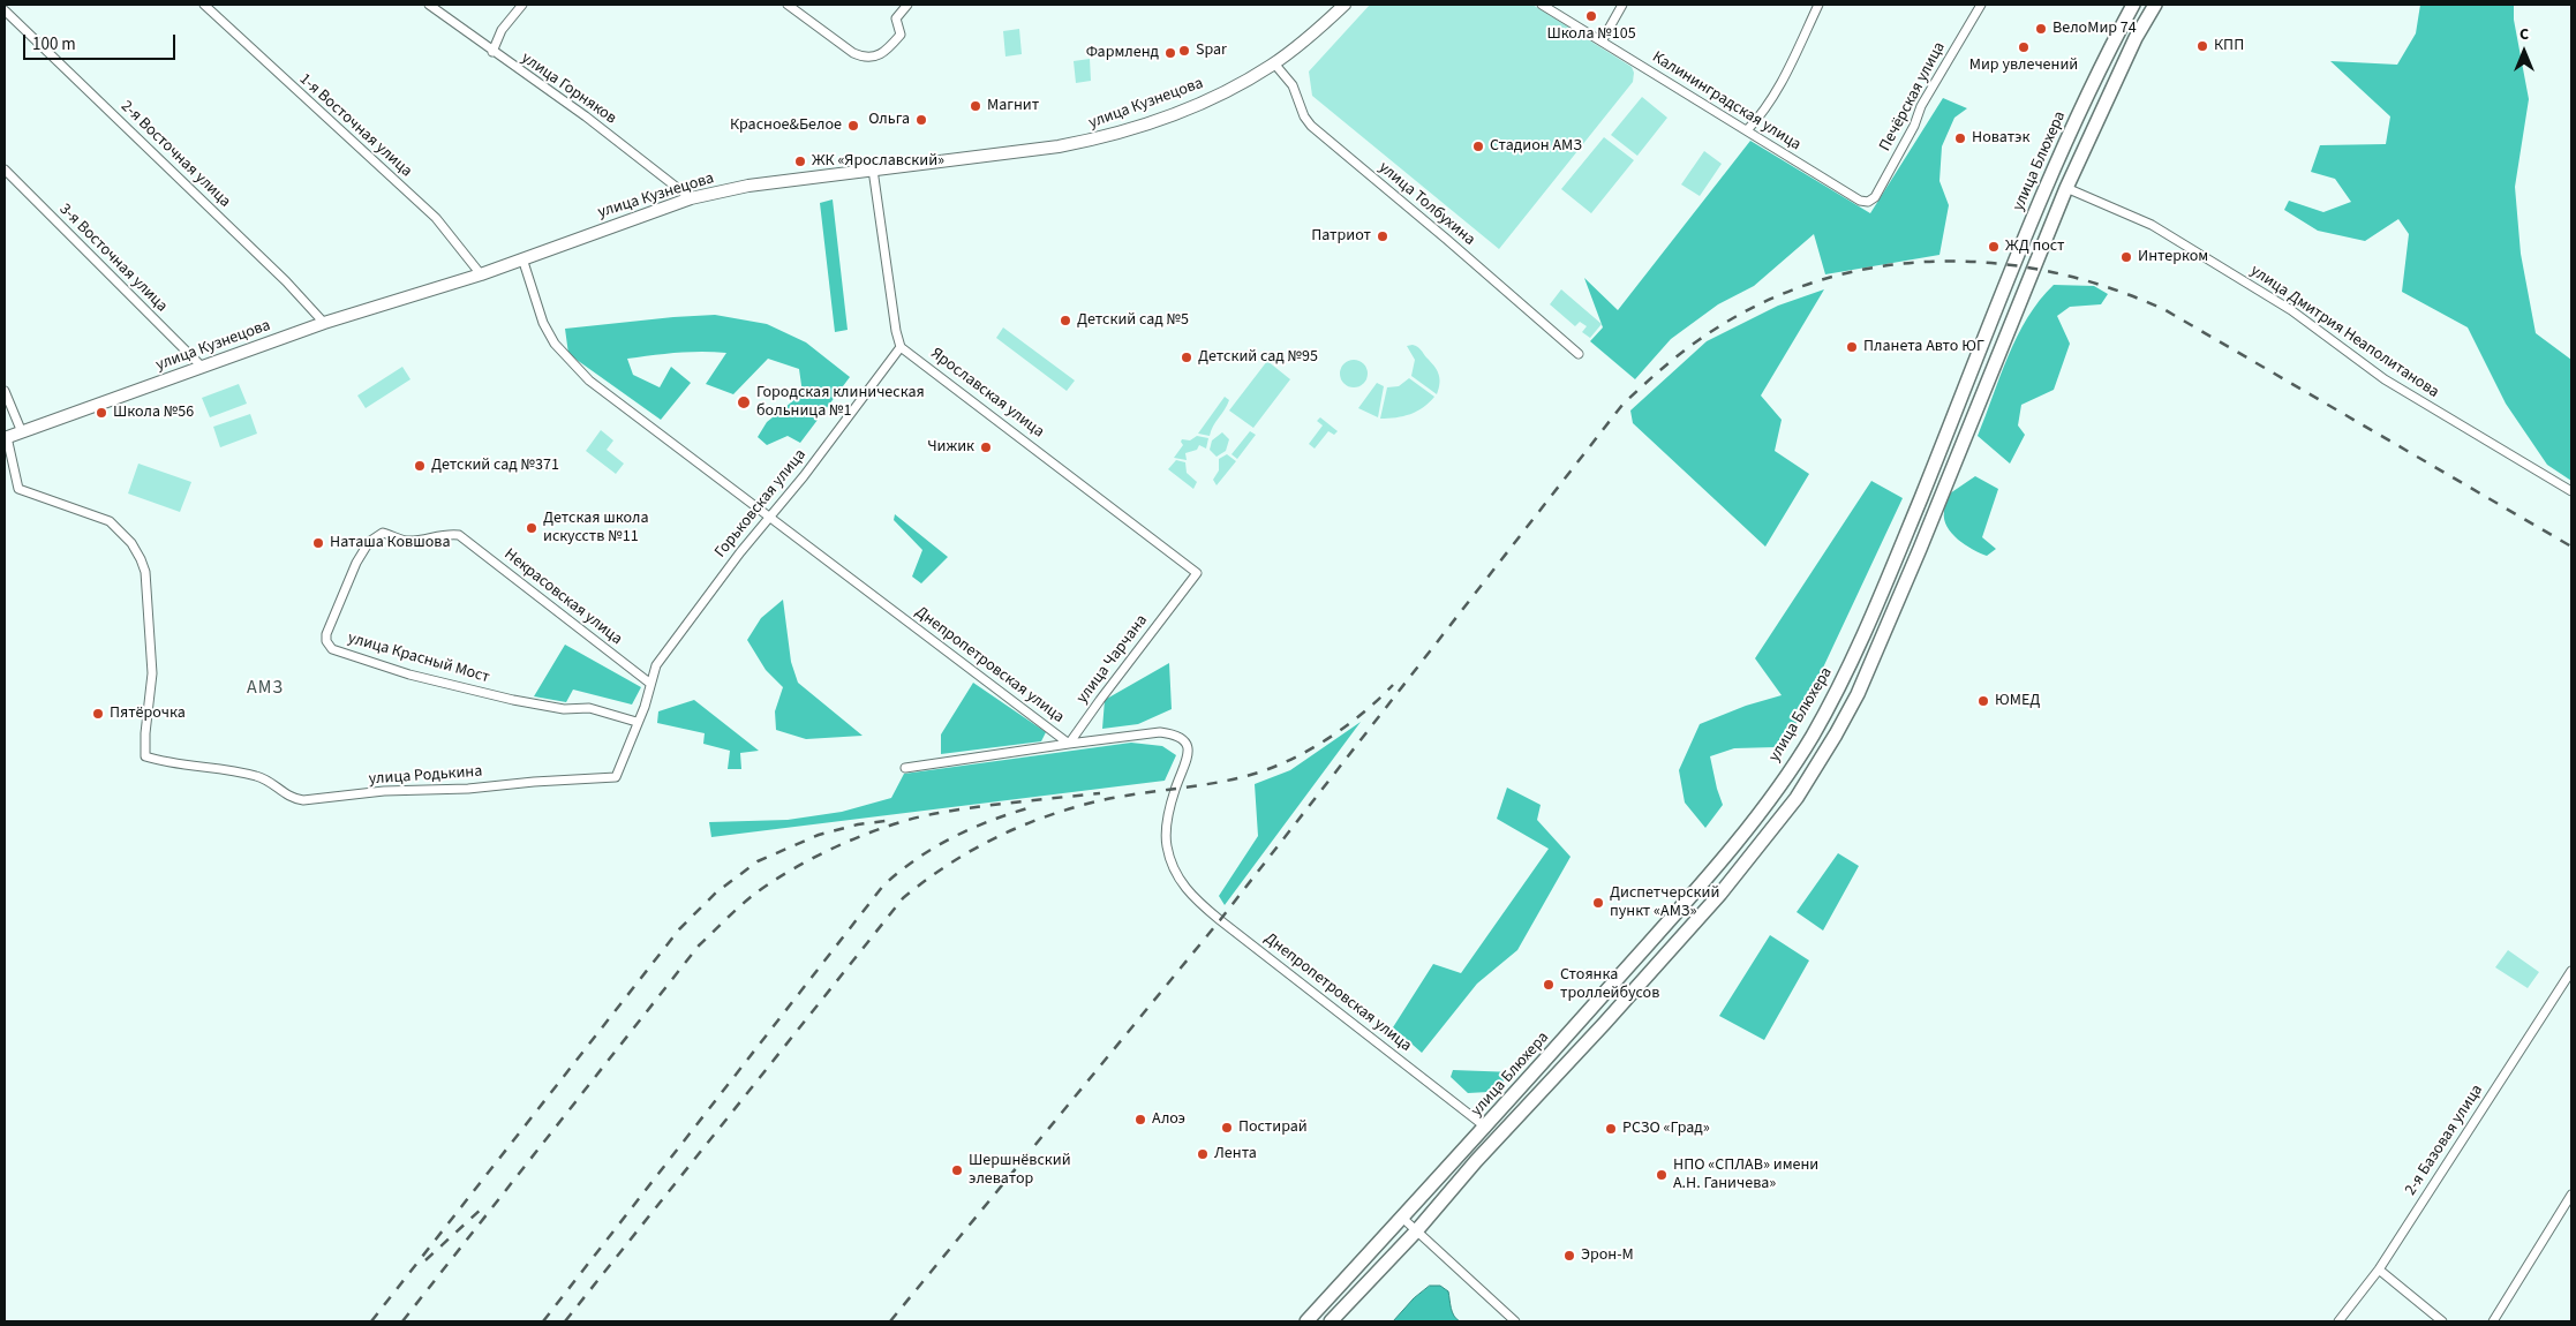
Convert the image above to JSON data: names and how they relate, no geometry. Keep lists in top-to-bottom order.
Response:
{
  "streets": {
    "main road": ["улица Блюхера"],
    "street": [
      "улица Горняков",
      "Печёрская улица",
      "Калининградская улица",
      "улица Кузнецова",
      "1-я Восточная улица",
      "2-я Восточная улица",
      "улица Толбухина",
      "3-я Восточная улица",
      "улица Дмитрия Неаполитанова",
      "Ярославская улица",
      "Горьковская улица",
      "Некрасовская улица",
      "улица Красный Мост",
      "улица Чарчана",
      "Днепропетровская улица",
      "улица Родькина",
      "2-я Базовая улица"
    ]
  },
  "crossings": [
    ["улица Горняков", "улица Кузнецова"],
    ["Печёрская улица", "Калининградская улица"],
    ["улица Кузнецова", "1-я Восточная улица"],
    ["улица Кузнецова", "2-я Восточная улица"],
    ["улица Кузнецова", "улица Толбухина"],
    ["улица Кузнецова", "3-я Восточная улица"],
    ["улица Кузнецова", "Днепропетровская улица"],
    ["улица Кузнецова", "улица Родькина"],
    ["улица Блюхера", "улица Дмитрия Неаполитанова"],
    ["улица Блюхера", "Днепропетровская улица"],
    ["Ярославская улица", "Горьковская улица"],
    ["Ярославская улица", "улица Чарчана"],
    ["Горьковская улица", "Некрасовская улица"],
    ["Горьковская улица", "Днепропетровская улица"],
    ["Горьковская улица", "улица Родькина"],
    ["Некрасовская улица", "улица Красный Мост"],
    ["Некрасовская улица", "улица Родькина"],
    ["улица Красный Мост", "улица Родькина"],
    ["улица Чарчана", "Днепропетровская улица"]
  ],
  "districts": ["АМЗ"],
  "places": [
    "Школа №105",
    "ВелоМир 74",
    "КПП",
    "Мир увлечений",
    "Spar",
    "Фармленд",
    "Магнит",
    "Ольга",
    "Красное&Белое",
    "Новатэк",
    "Стадион АМЗ",
    "ЖК «Ярославский»",
    "Патриот",
    "ЖД пост",
    "Интерком",
    "Детский сад №5",
    "Планета Авто ЮГ",
    "Детский сад №95",
    "Городская клиническая больница №1",
    "Школа №56",
    "Чижик",
    "Детский сад №371",
    "Детская школа искусств №11",
    "Наташа Ковшова",
    "ЮМЕД",
    "Пятёрочка",
    "Диспетчерский пункт «АМЗ»",
    "Стоянка троллейбусов",
    "Алоэ",
    "Постирай",
    "РСЗО «Град»",
    "Лента",
    "Шершнёвский элеватор",
    "НПО «СПЛАВ» имени А.Н. Ганичева»",
    "Эрон-М"
  ],
  "scale_bar": "100 m",
  "north": "top"
}
